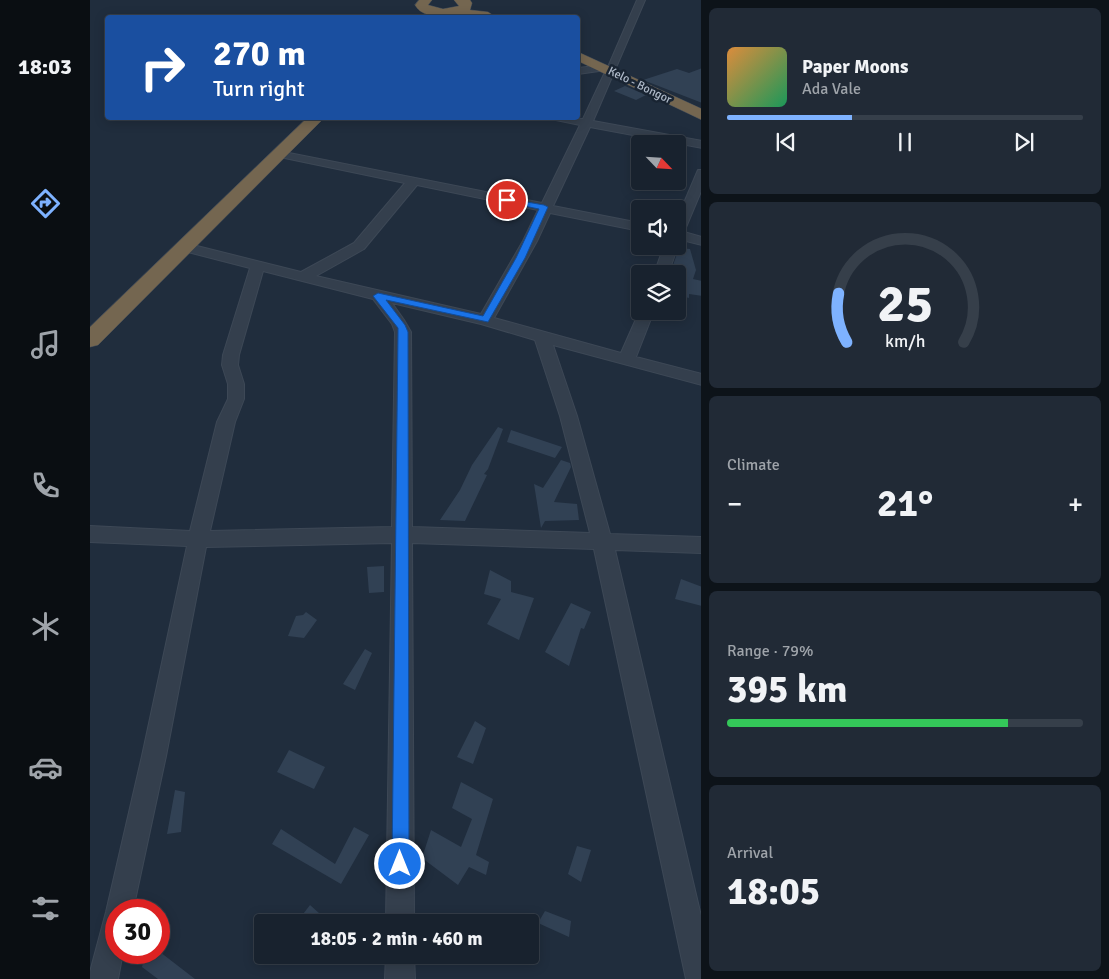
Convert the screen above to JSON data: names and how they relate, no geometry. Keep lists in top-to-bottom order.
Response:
{
  "streets": {
    "highway": ["Kelo - Bongor"]
  },
  "north": "bottom right",
  "page": {
    "tabs": "18:03",
    "turn": ["270 m", "Turn right"],
    "song": ["Paper Moons", "Ada Vale"],
    "tile": [
      "Climate",
      ["Range · 79%", "395 km"],
      ["Arrival", "18:05"]
    ],
    "heat": ["−", "21°", "+"],
    "limit": "30",
    "trip": "18:05 · 2 min · 460 m",
    "gauge": ["25", "km/h"]
  }
}
